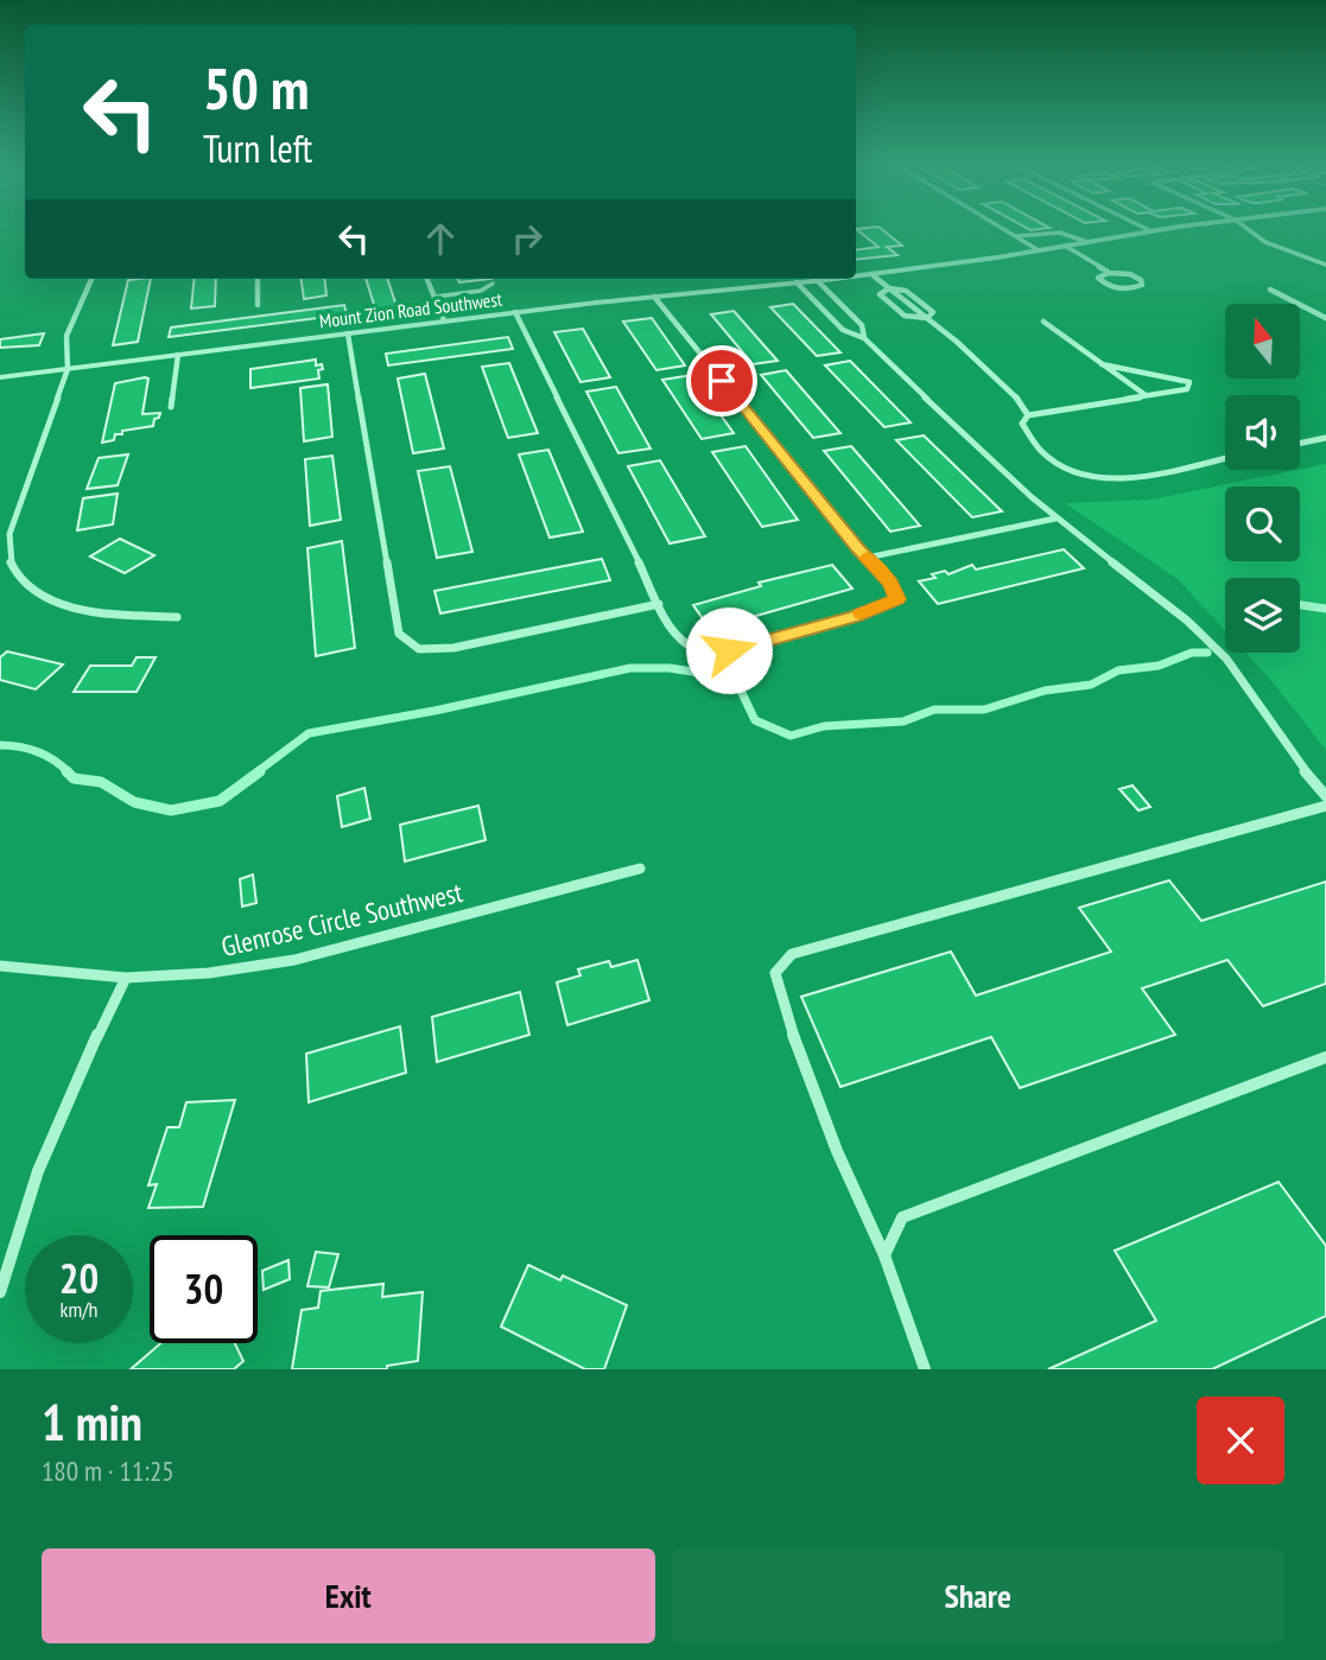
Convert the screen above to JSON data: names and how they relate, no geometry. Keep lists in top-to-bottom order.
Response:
{
  "streets": {
    "street": ["Mount Zion Road Southwest", "Glenrose Circle Southwest"]
  },
  "north": "top",
  "page": {
    "turn": ["50 m", "Turn left"],
    "speed": "20 km/h",
    "limit": "30",
    "heading": ["1 min", "180 m · 11:25"],
    "buttons": ["Exit", "Share"]
  }
}
